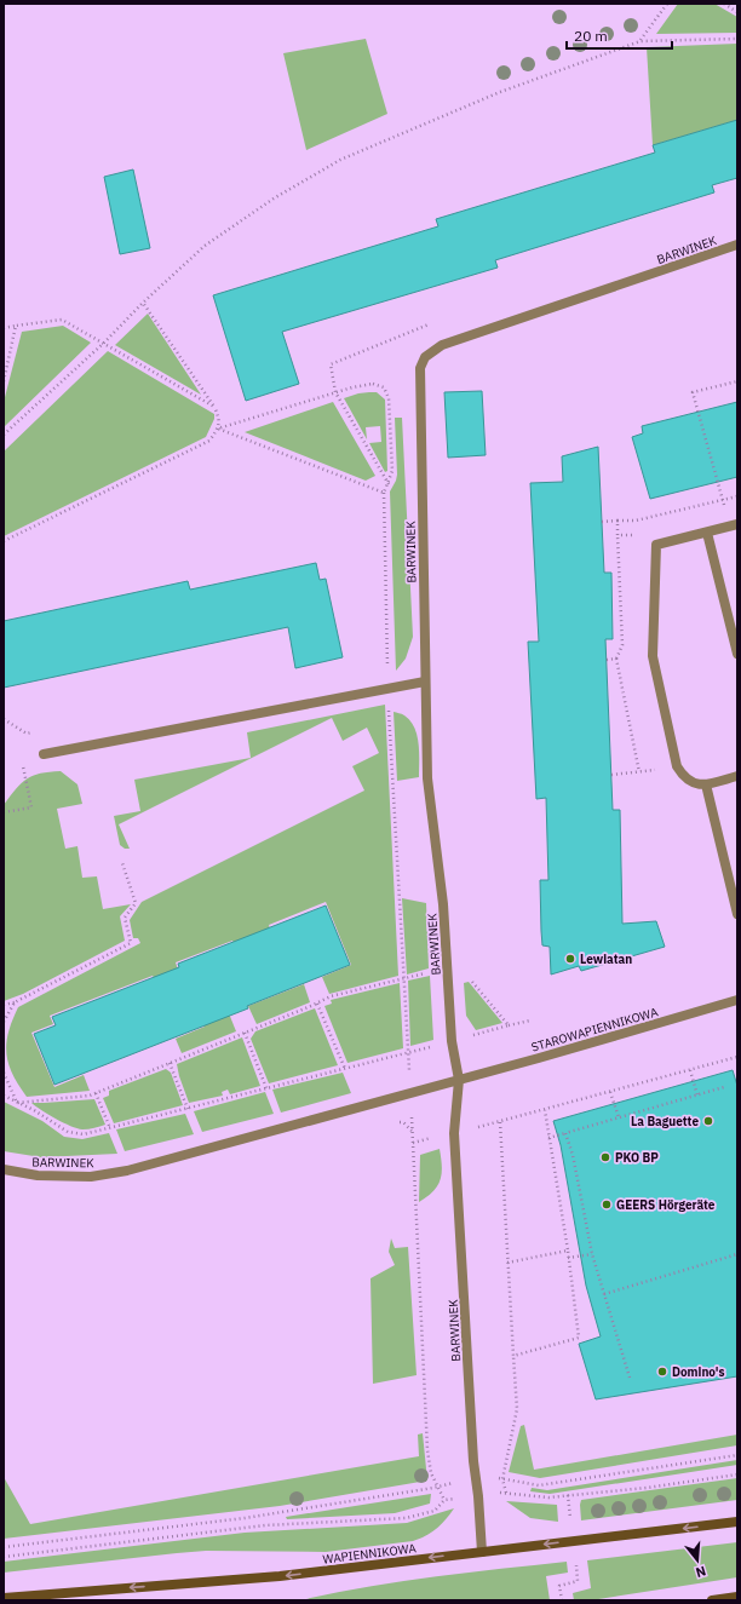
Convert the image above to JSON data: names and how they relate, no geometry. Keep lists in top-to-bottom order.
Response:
{
  "streets": {
    "main road": ["WAPIENNIKOWA"],
    "street": ["BARWINEK", "STAROWAPIENNIKOWA"]
  },
  "crossings": [
    ["BARWINEK", "STAROWAPIENNIKOWA"],
    ["BARWINEK", "WAPIENNIKOWA"]
  ],
  "one_way": ["WAPIENNIKOWA"],
  "places": [
    "Lewiatan",
    "La Baguette",
    "PKO BP",
    "GEERS Hörgeräte",
    "Domino's"
  ],
  "scale_bar": "20 m",
  "north": "bottom"
}
